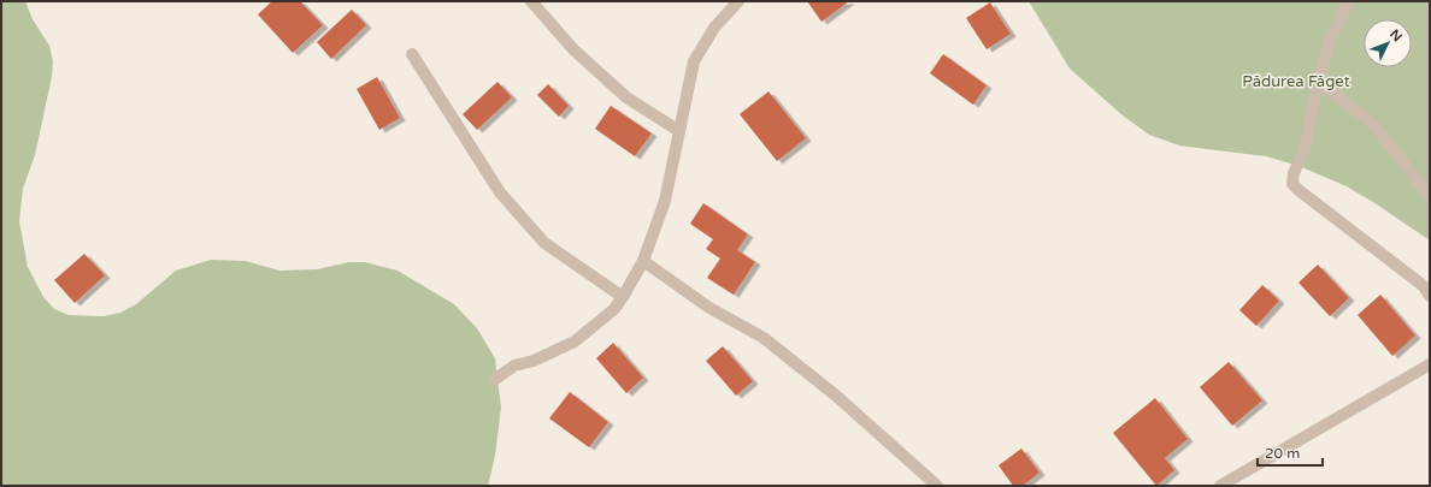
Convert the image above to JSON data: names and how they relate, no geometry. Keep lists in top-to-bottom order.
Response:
{
  "parks": ["Pădurea Făget"],
  "scale_bar": "20 m",
  "north": "top right"
}
